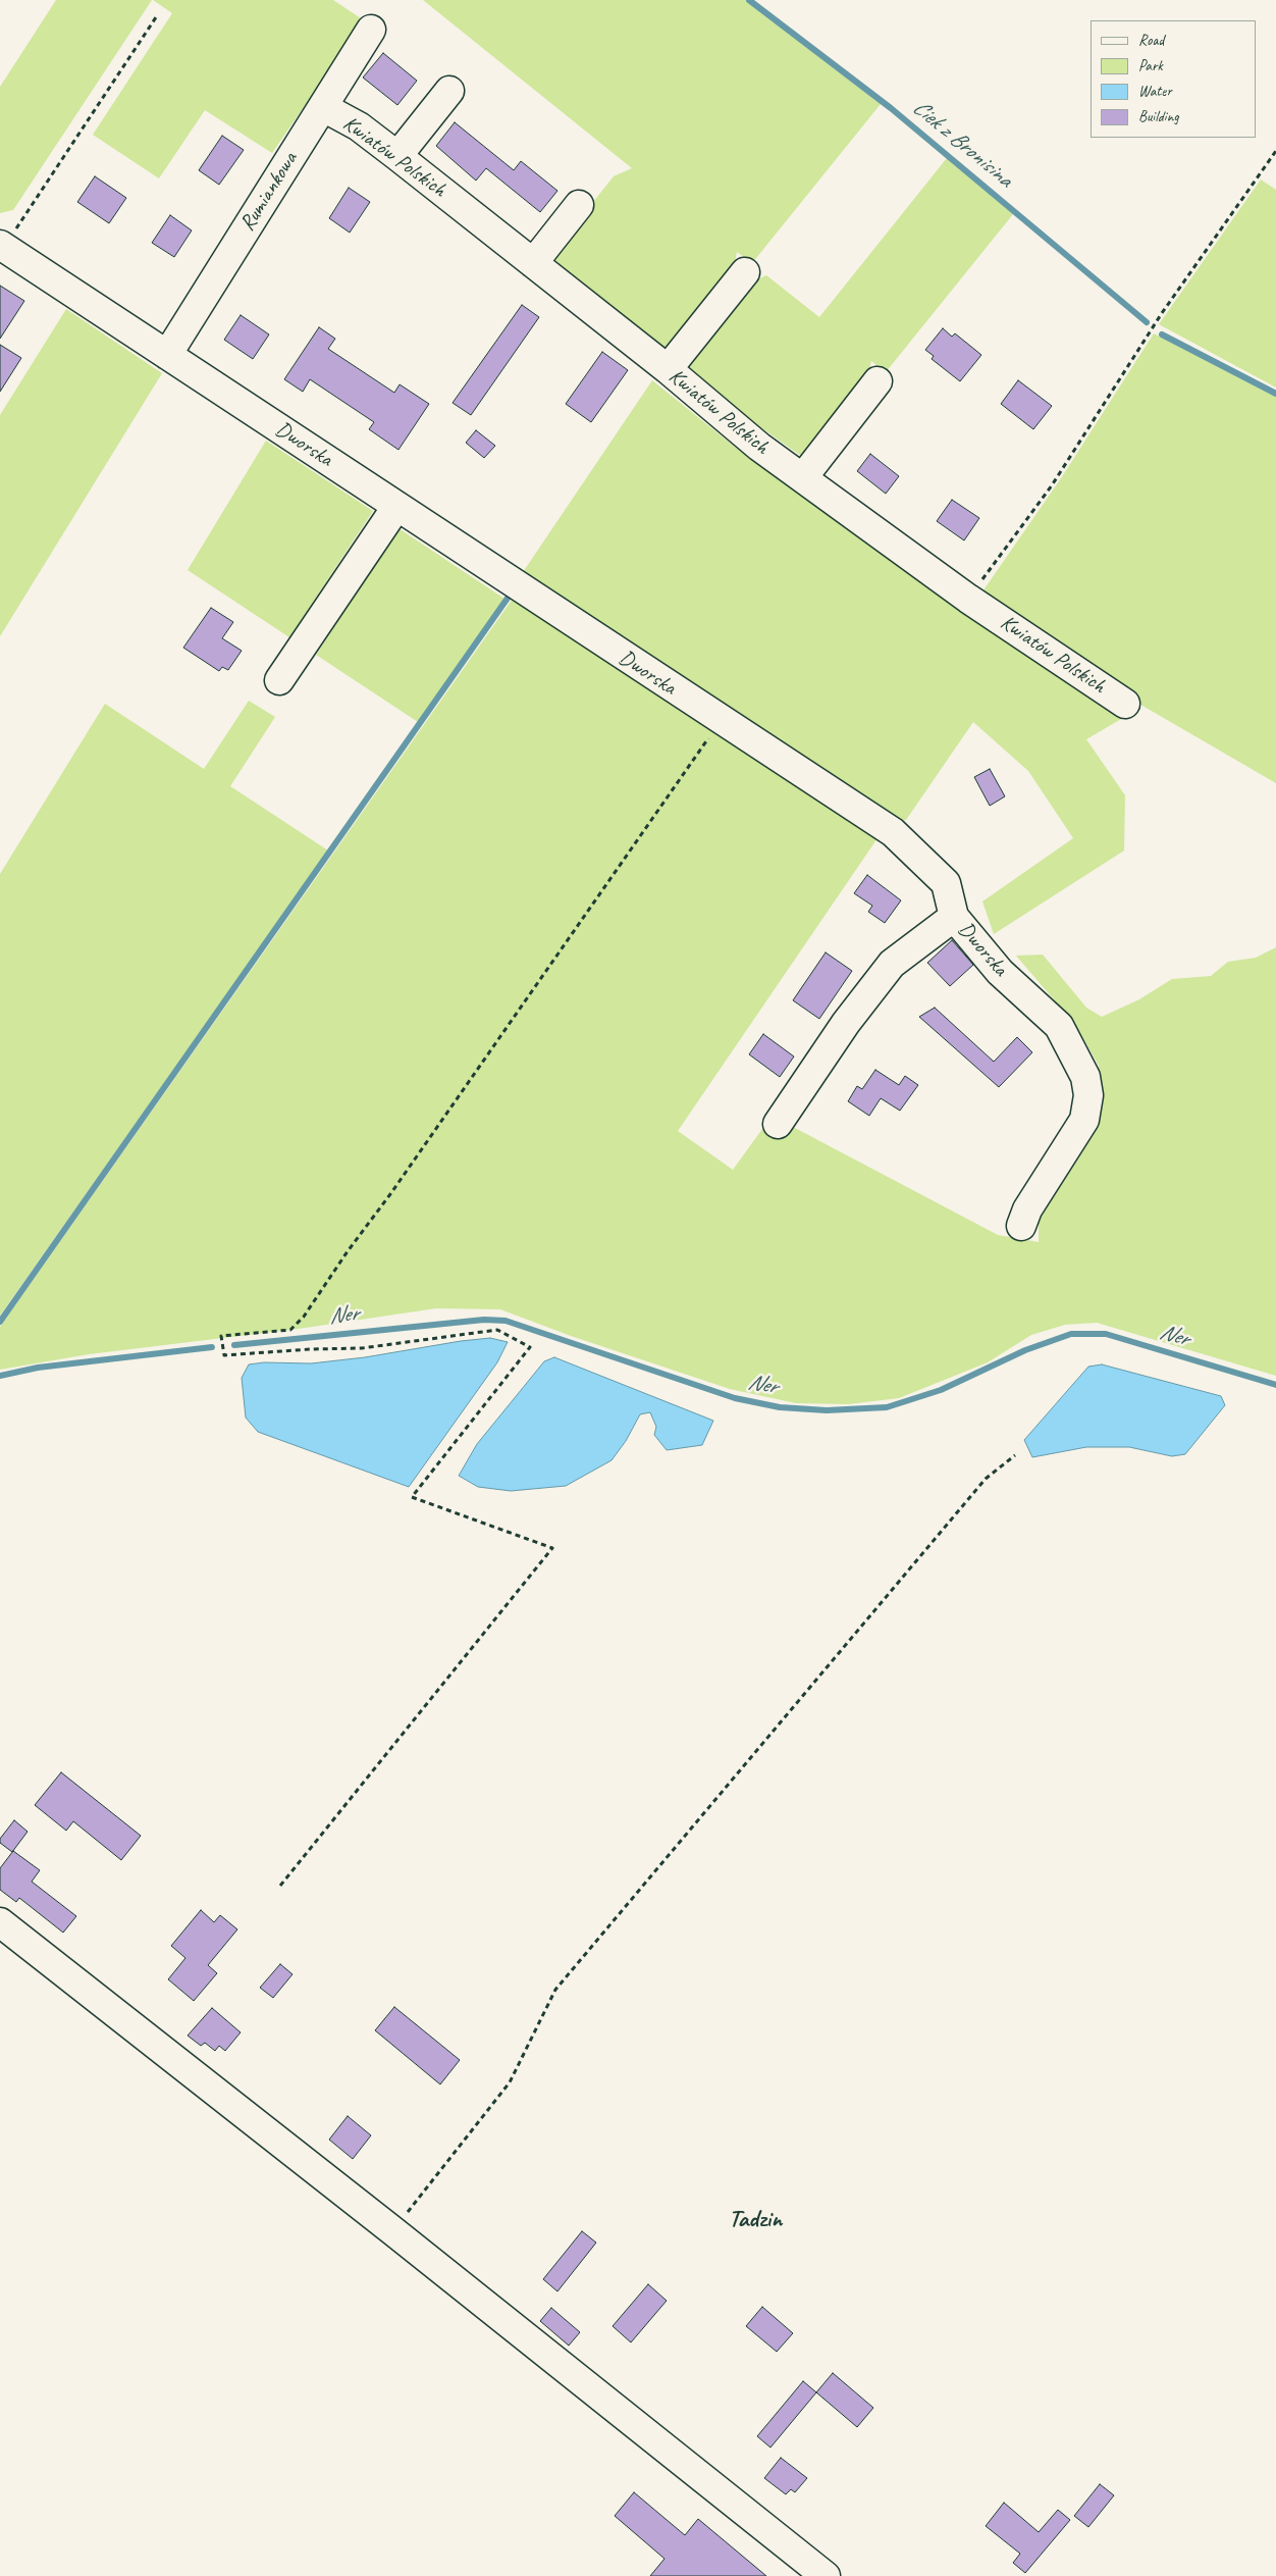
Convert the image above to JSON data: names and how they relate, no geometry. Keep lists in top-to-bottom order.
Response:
{
  "streets": {
    "street": ["Kwiatów Polskich", "Rumiankowa", "Dworska"]
  },
  "crossings": [
    ["Kwiatów Polskich", "Rumiankowa"],
    ["Rumiankowa", "Dworska"]
  ],
  "districts": ["Tadzin"],
  "water": ["Ciek z Bronisina", "Ner"],
  "legend": [
    "Road",
    "Park",
    "Water",
    "Building"
  ]
}
